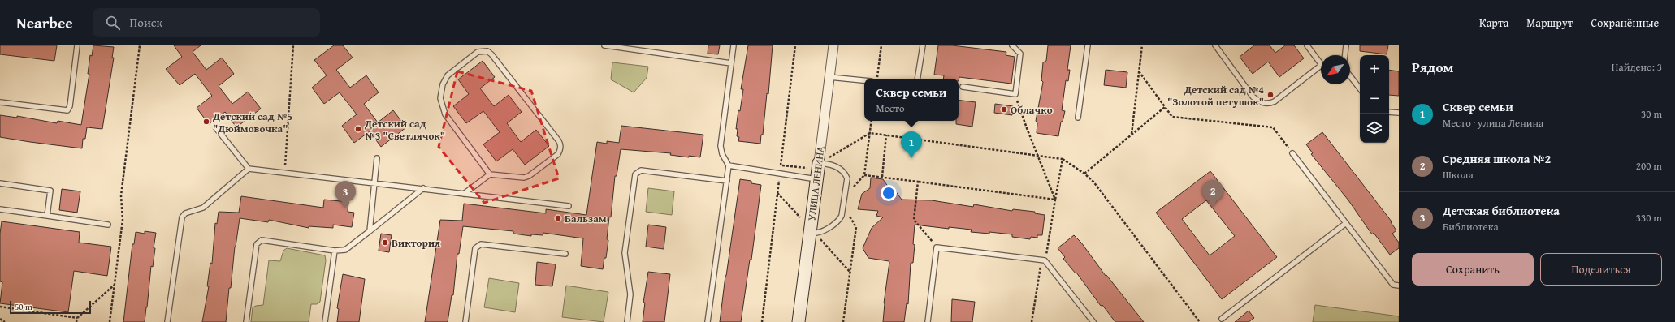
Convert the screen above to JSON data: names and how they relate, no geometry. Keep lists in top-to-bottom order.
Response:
{
  "streets": {
    "street": ["УЛИЦА ЛЕНИНА"]
  },
  "places": [
    "Детский сад №4 \"Золотой петушок\"",
    "Облачко",
    "Детский сад №5 \"Дюймовочка\"",
    "Детский сад №3 \"Светлячок\"",
    "Бальзам",
    "Виктория"
  ],
  "scale_bar": "50 m",
  "north": "bottom left",
  "page": {
    "header": "Nearbee",
    "search": "Поиск",
    "nav": ["Карта", "Маршрут", "Сохранённые"],
    "heading": ["Рядом", "Найдено: 3"],
    "map_buttons": ["+", "−"],
    "popup": ["Сквер семьи", "Место"],
    "list": [
      {
        "mark": "1",
        "name": "Сквер семьи",
        "note": "Место · улица Ленина",
        "value": "30 m"
      },
      {
        "mark": "2",
        "name": "Средняя школа №2",
        "note": "Школа",
        "value": "200 m"
      },
      {
        "mark": "3",
        "name": "Детская библиотека",
        "note": "Библиотека",
        "value": "330 m"
      }
    ],
    "pins": ["1", "2", "3"],
    "buttons": ["Сохранить", "Поделиться"],
    "scale": "50 m"
  }
}
